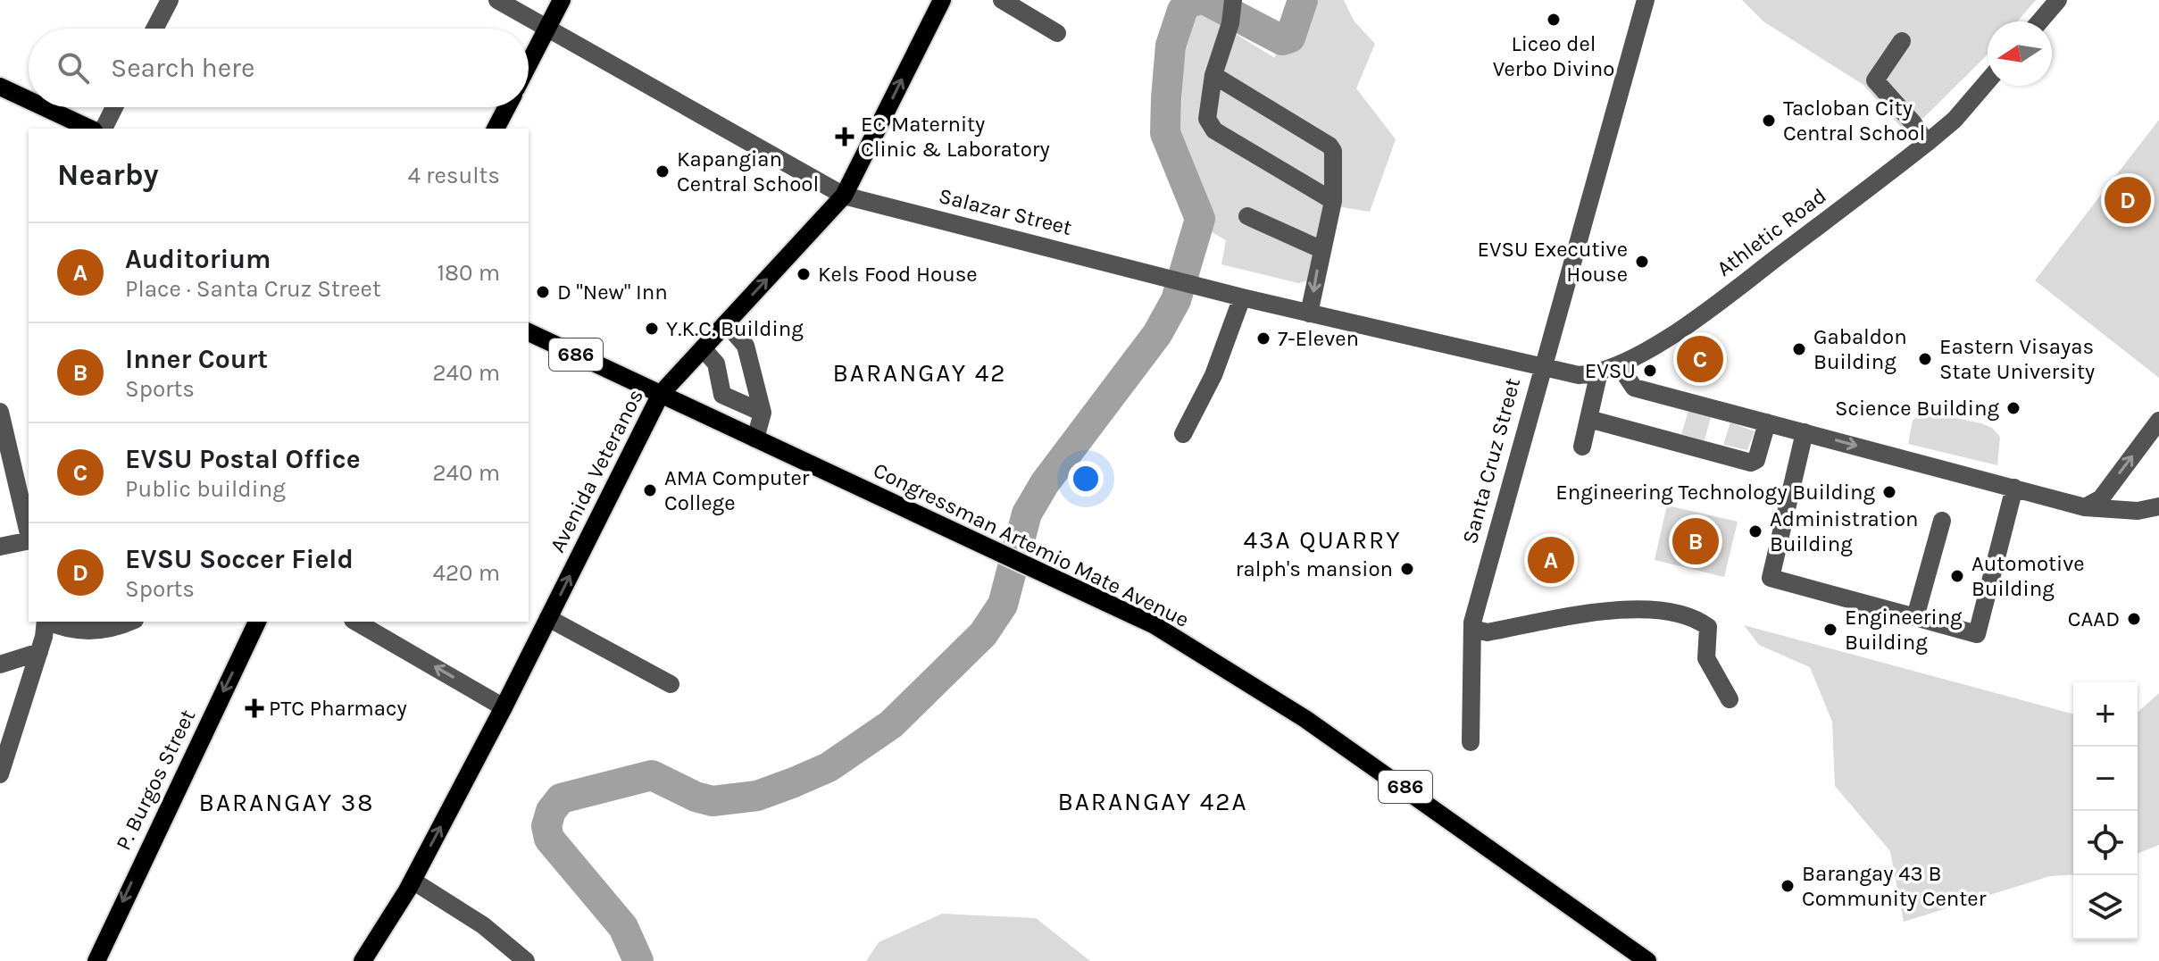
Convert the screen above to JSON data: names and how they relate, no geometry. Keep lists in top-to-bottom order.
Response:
{
  "streets": {
    "main road": [
      "686",
      "Avenida Veteranos",
      "Congressman Artemio Mate Avenue",
      "P. Burgos Street"
    ],
    "street": ["Salazar Street", "Athletic Road", "Santa Cruz Street"]
  },
  "crossings": [
    ["Salazar Street", "Athletic Road"],
    ["Salazar Street", "Santa Cruz Street"],
    ["Salazar Street", "Avenida Veteranos"],
    ["Athletic Road", "Santa Cruz Street"],
    ["686", "Avenida Veteranos"],
    ["686", "Congressman Artemio Mate Avenue"],
    ["Avenida Veteranos", "Congressman Artemio Mate Avenue"]
  ],
  "one_way": ["Avenida Veteranos", "P. Burgos Street"],
  "districts": [
    "BARANGAY 42",
    "43A QUARRY",
    "BARANGAY 42A",
    "BARANGAY 38"
  ],
  "places": {
    "other": [
      "Liceo del Verbo Divino",
      "Tacloban City Central School",
      "Kapangian Central School",
      "EVSU Executive House",
      "Kels Food House",
      "D \"New\" Inn",
      "Y.K.C. Building",
      "7-Eleven",
      "Gabaldon Building",
      "Eastern Visayas State University",
      "EVSU",
      "Science Building",
      "AMA Computer College",
      "Engineering Technology Building",
      "Administration Building",
      "ralph's mansion",
      "Automotive Building",
      "CAAD",
      "Engineering Building",
      "Barangay 43 B Community Center"
    ],
    "health": ["EC Maternity Clinic & Laboratory", "PTC Pharmacy"]
  },
  "north": "left",
  "page": {
    "search": "Search here",
    "heading": ["Nearby", "4 results"],
    "pins": [
      "D",
      "C",
      "B",
      "A"
    ],
    "list": [
      {
        "mark": "A",
        "name": "Auditorium",
        "note": "Place · Santa Cruz Street",
        "value": "180 m"
      },
      {
        "mark": "B",
        "name": "Inner Court",
        "note": "Sports",
        "value": "240 m"
      },
      {
        "mark": "C",
        "name": "EVSU Postal Office",
        "note": "Public building",
        "value": "240 m"
      },
      {
        "mark": "D",
        "name": "EVSU Soccer Field",
        "note": "Sports",
        "value": "420 m"
      }
    ],
    "map_buttons": ["+", "−"]
  }
}
